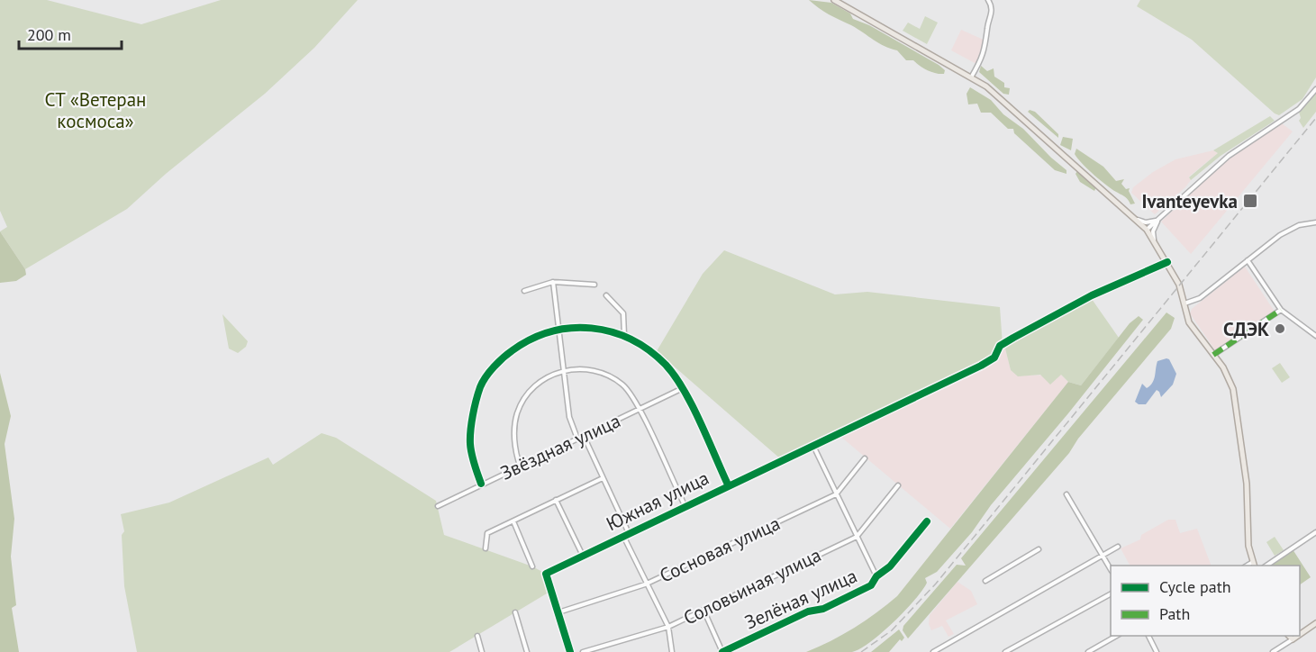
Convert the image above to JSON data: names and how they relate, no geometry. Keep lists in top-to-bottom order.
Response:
{
  "streets": {
    "street": [
      "Звёздная улица",
      "Южная улица",
      "Сосновая улица",
      "Соловьиная улица",
      "Зелёная улица"
    ]
  },
  "crossings": [
    ["Южная улица", "Сосновая улица"]
  ],
  "parks": ["СТ «Ветеран космоса»"],
  "places": {
    "transit": ["Ivanteyevka"],
    "other": ["СДЭК"]
  },
  "legend": ["Cycle path", "Path"],
  "scale_bar": "200 m"
}
